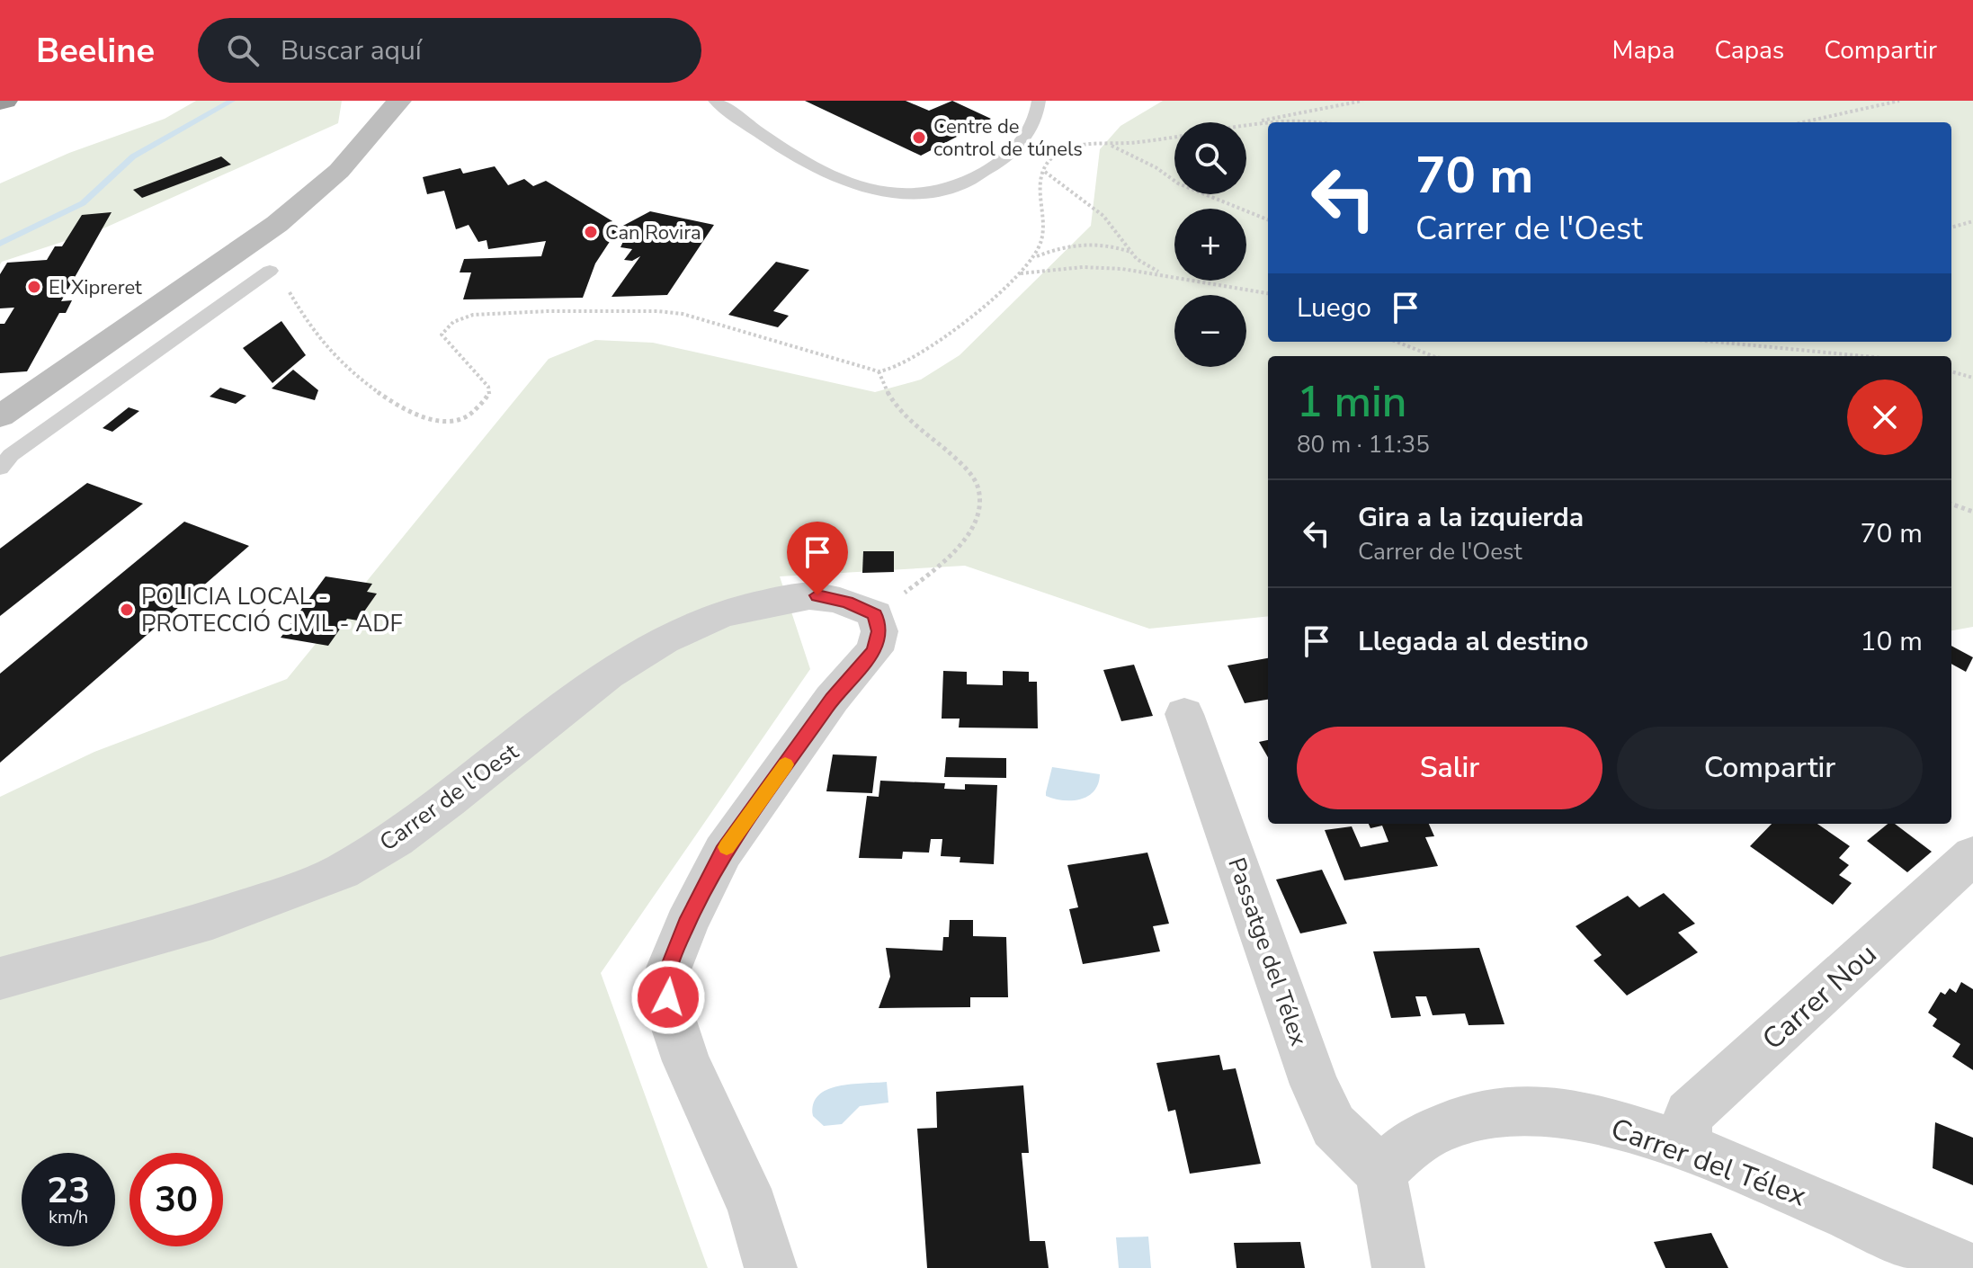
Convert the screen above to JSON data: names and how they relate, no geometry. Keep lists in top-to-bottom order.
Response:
{
  "streets": {
    "street": [
      "Carrer de l'Oest",
      "Passatge del Télex",
      "Carrer Nou",
      "Carrer del Télex"
    ]
  },
  "crossings": [
    ["Passatge del Télex", "Carrer del Télex"],
    ["Carrer Nou", "Carrer del Télex"]
  ],
  "places": [
    "Centre de control de túnels",
    "Can Rovira",
    "El Xipreret",
    "POLICIA LOCAL - PROTECCIÓ CIVIL - ADF"
  ],
  "page": {
    "header": "Beeline",
    "search": "Buscar aquí",
    "nav": ["Mapa", "Capas", "Compartir"],
    "map_buttons": ["+", "−"],
    "turn": ["70 m", "Carrer de l'Oest"],
    "then": "Luego",
    "heading": ["1 min", "80 m · 11:35"],
    "list": [
      {
        "name": "Gira a la izquierda",
        "note": "Carrer de l'Oest",
        "value": "70 m"
      },
      {
        "name": "Llegada al destino",
        "value": "10 m"
      }
    ],
    "buttons": ["Salir", "Compartir"],
    "speed": "23 km/h",
    "limit": "30"
  }
}
